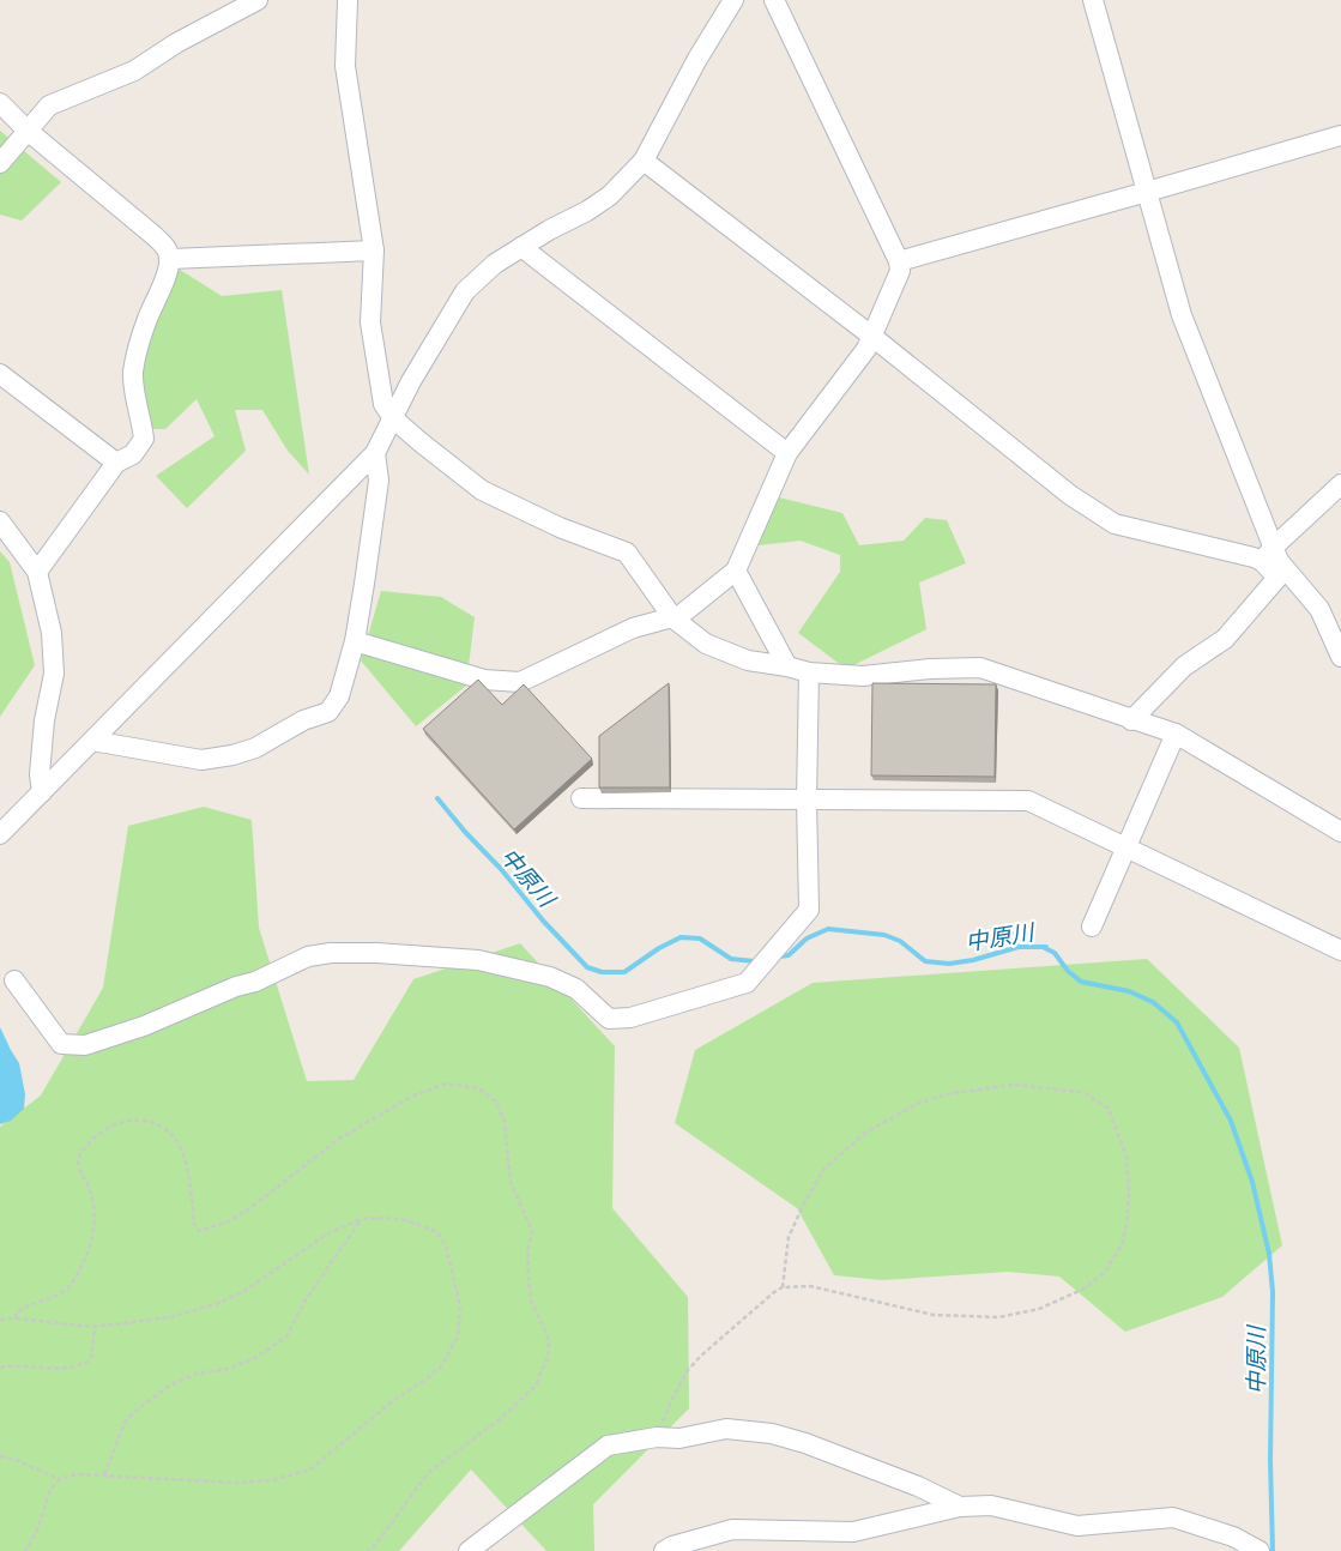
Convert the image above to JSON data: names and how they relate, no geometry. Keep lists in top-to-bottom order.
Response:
{
  "water": ["中原川"]
}
